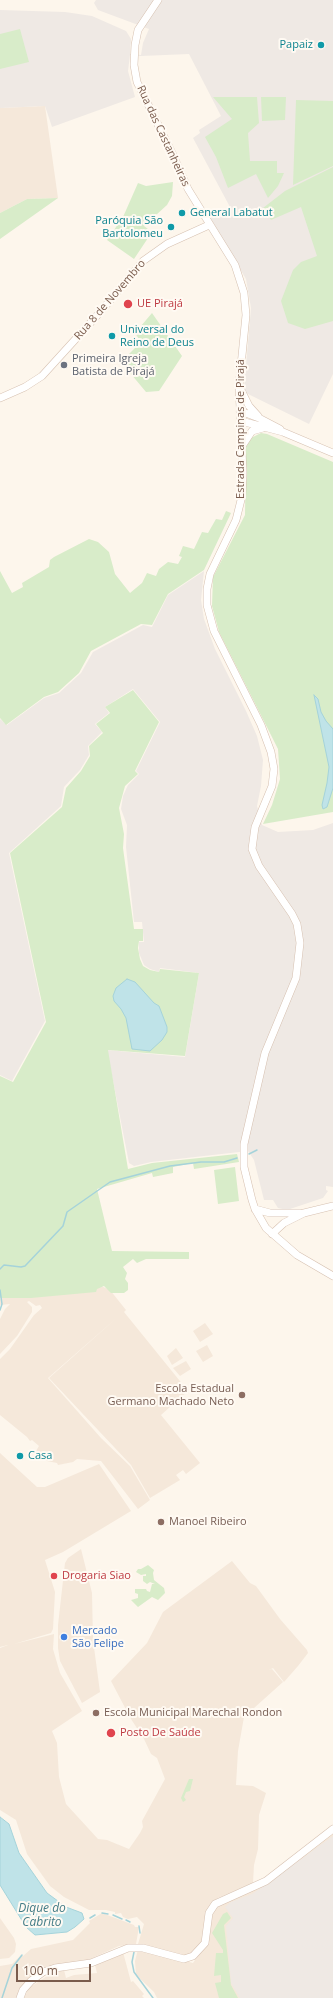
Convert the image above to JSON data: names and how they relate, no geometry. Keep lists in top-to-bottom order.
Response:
{
  "streets": {
    "main road": ["Rua das Castanheiras", "Rua 8 de Novembro", "Estrada Campinas de Pirajá"]
  },
  "crossings": [
    ["Rua das Castanheiras", "Rua 8 de Novembro"],
    ["Rua das Castanheiras", "Estrada Campinas de Pirajá"],
    ["Rua 8 de Novembro", "Estrada Campinas de Pirajá"]
  ],
  "water": ["Dique do Cabrito"],
  "places": [
    "Papaiz",
    "General Labatut",
    "Paróquia São Bartolomeu",
    "UE Pirajá",
    "Universal do Reino de Deus",
    "Primeira Igreja Batista de Pirajá",
    "Escola Estadual Germano Machado Neto",
    "Casa",
    "Manoel Ribeiro",
    "Drogaria Siao",
    "Mercado São Felipe",
    "Escola Municipal Marechal Rondon",
    "Posto De Saúde"
  ],
  "scale_bar": "100 m"
}
